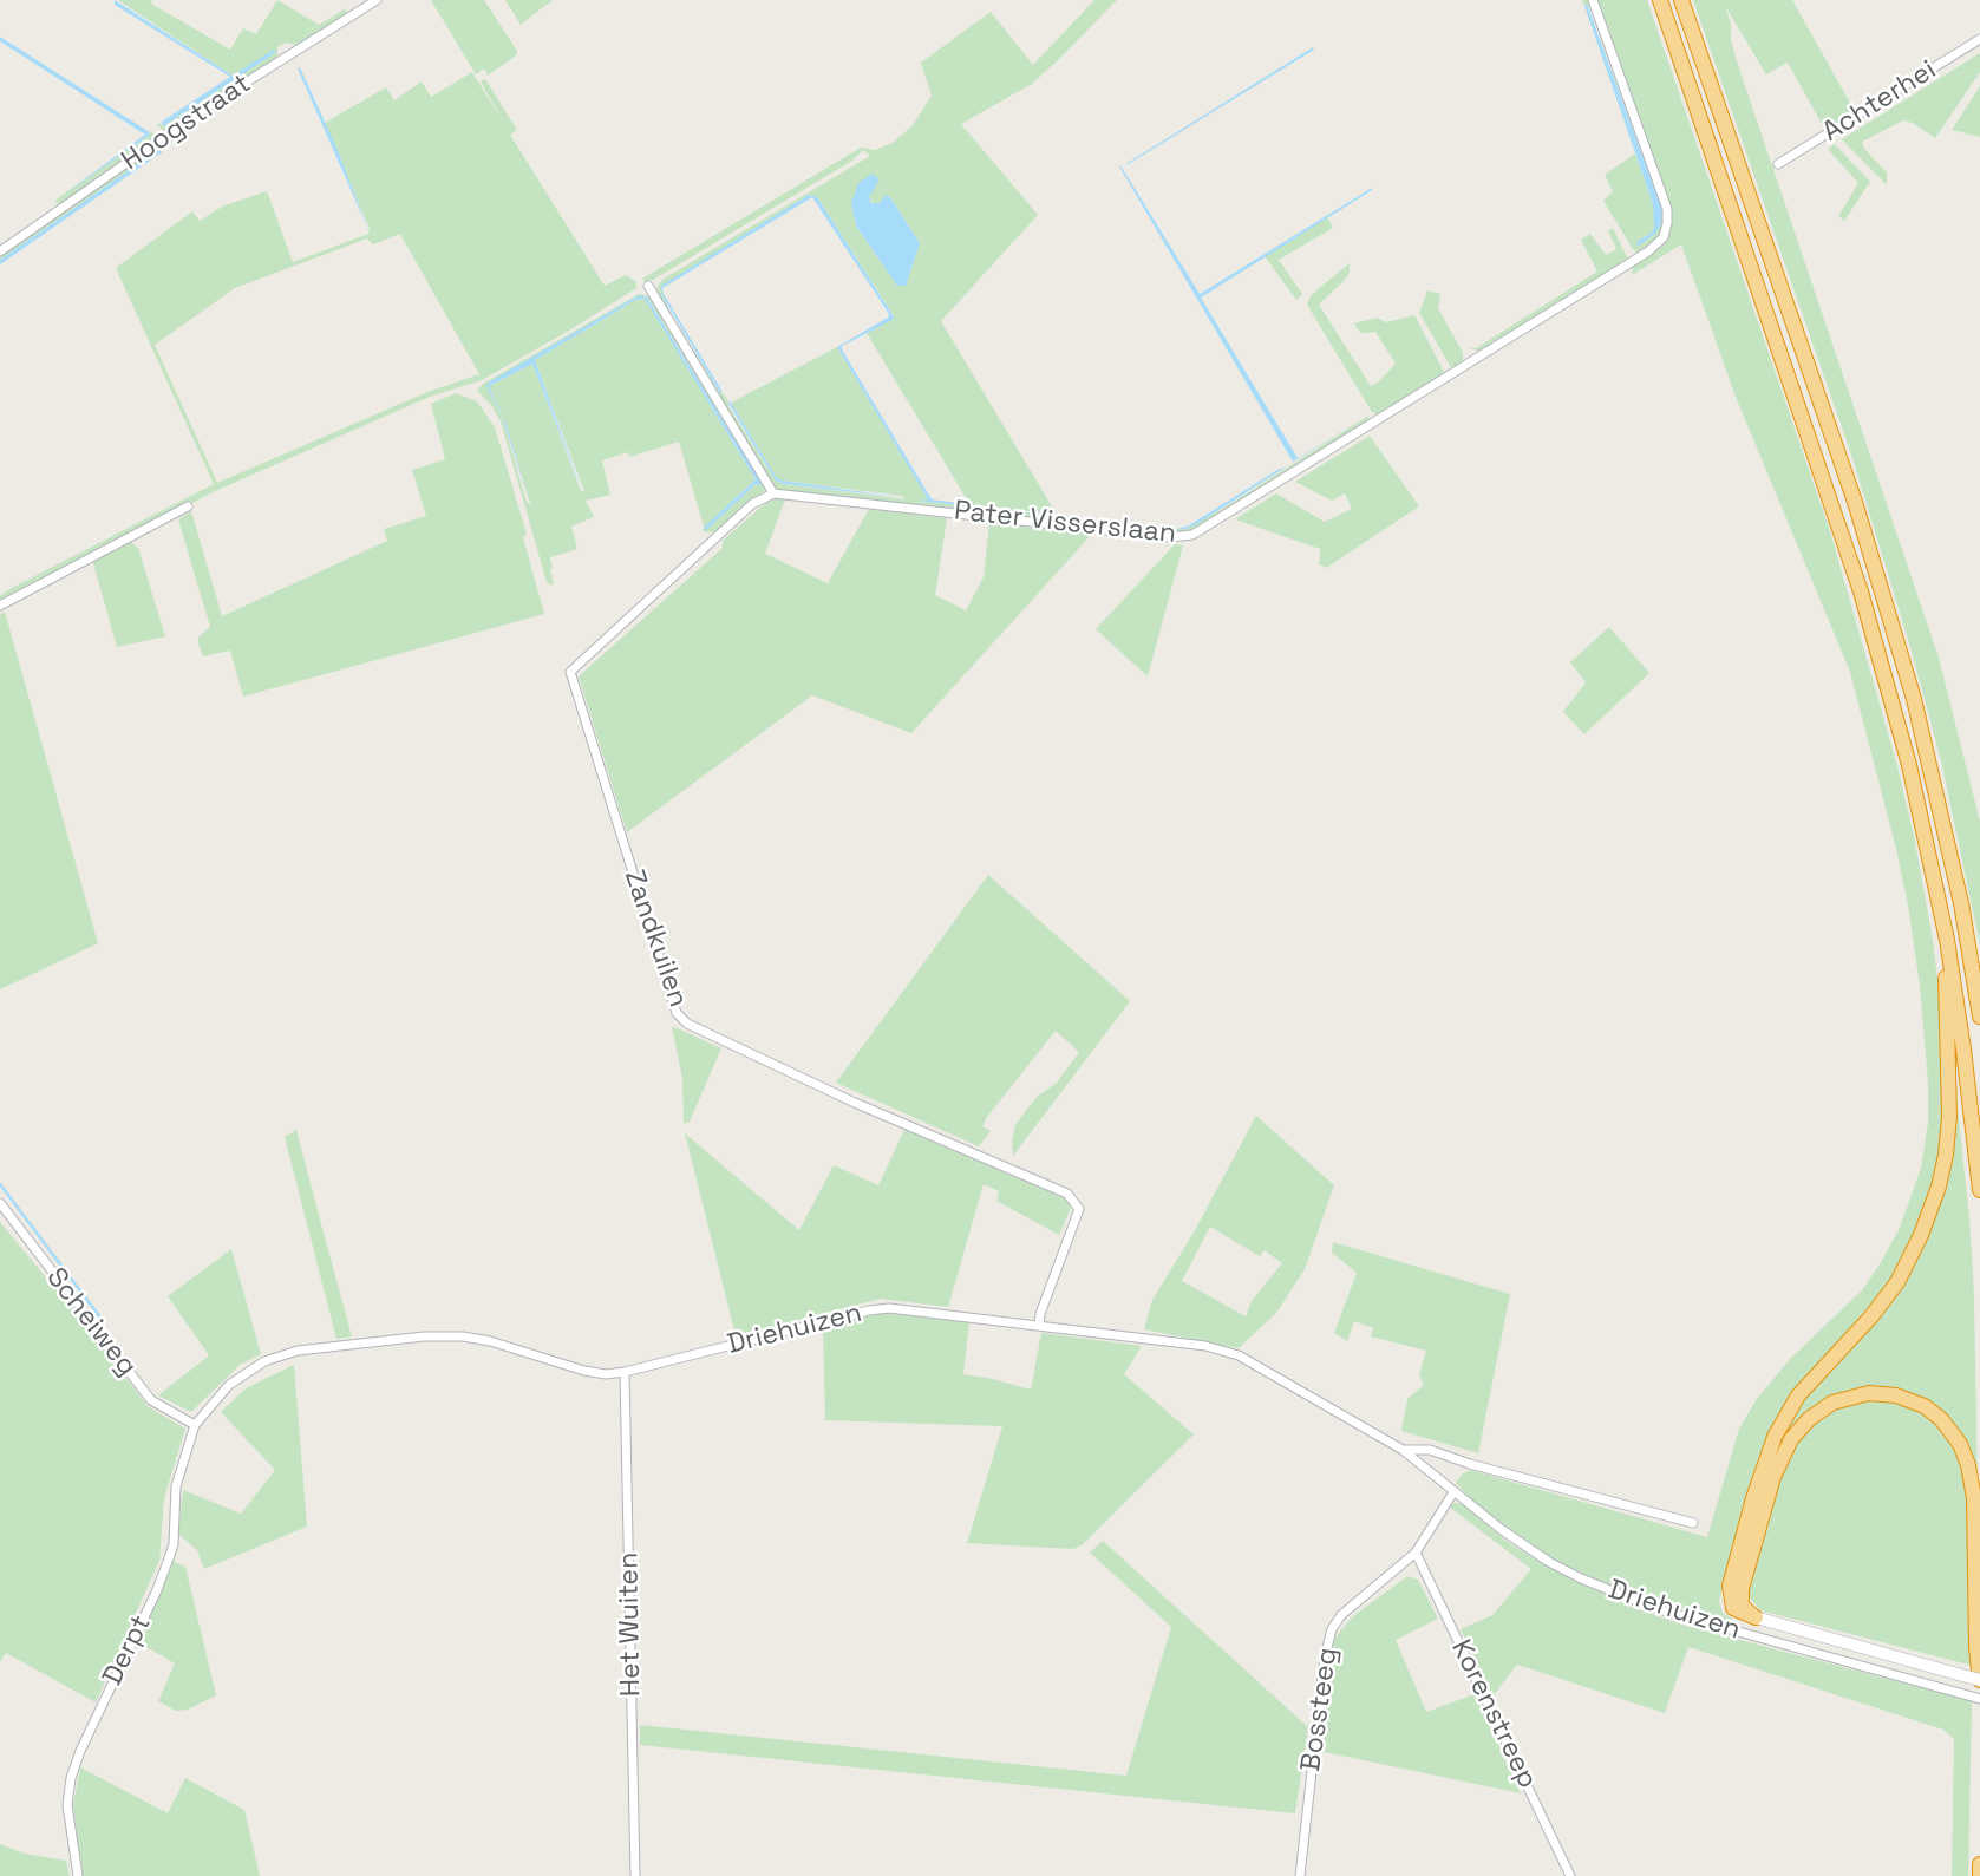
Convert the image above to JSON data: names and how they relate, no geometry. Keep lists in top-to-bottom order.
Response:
{
  "streets": {
    "main road": ["Driehuizen"],
    "street": [
      "Achterhei",
      "Hoogstraat",
      "Pater Visserslaan",
      "Zandkuilen",
      "Scheiweg",
      "Het Wuiten",
      "Derpt",
      "Bossteeg",
      "Korenstreep"
    ]
  },
  "crossings": [
    ["Pater Visserslaan", "Zandkuilen"],
    ["Zandkuilen", "Driehuizen"],
    ["Scheiweg", "Driehuizen"],
    ["Scheiweg", "Derpt"],
    ["Driehuizen", "Het Wuiten"],
    ["Driehuizen", "Derpt"],
    ["Driehuizen", "Bossteeg"],
    ["Bossteeg", "Korenstreep"]
  ]
}
